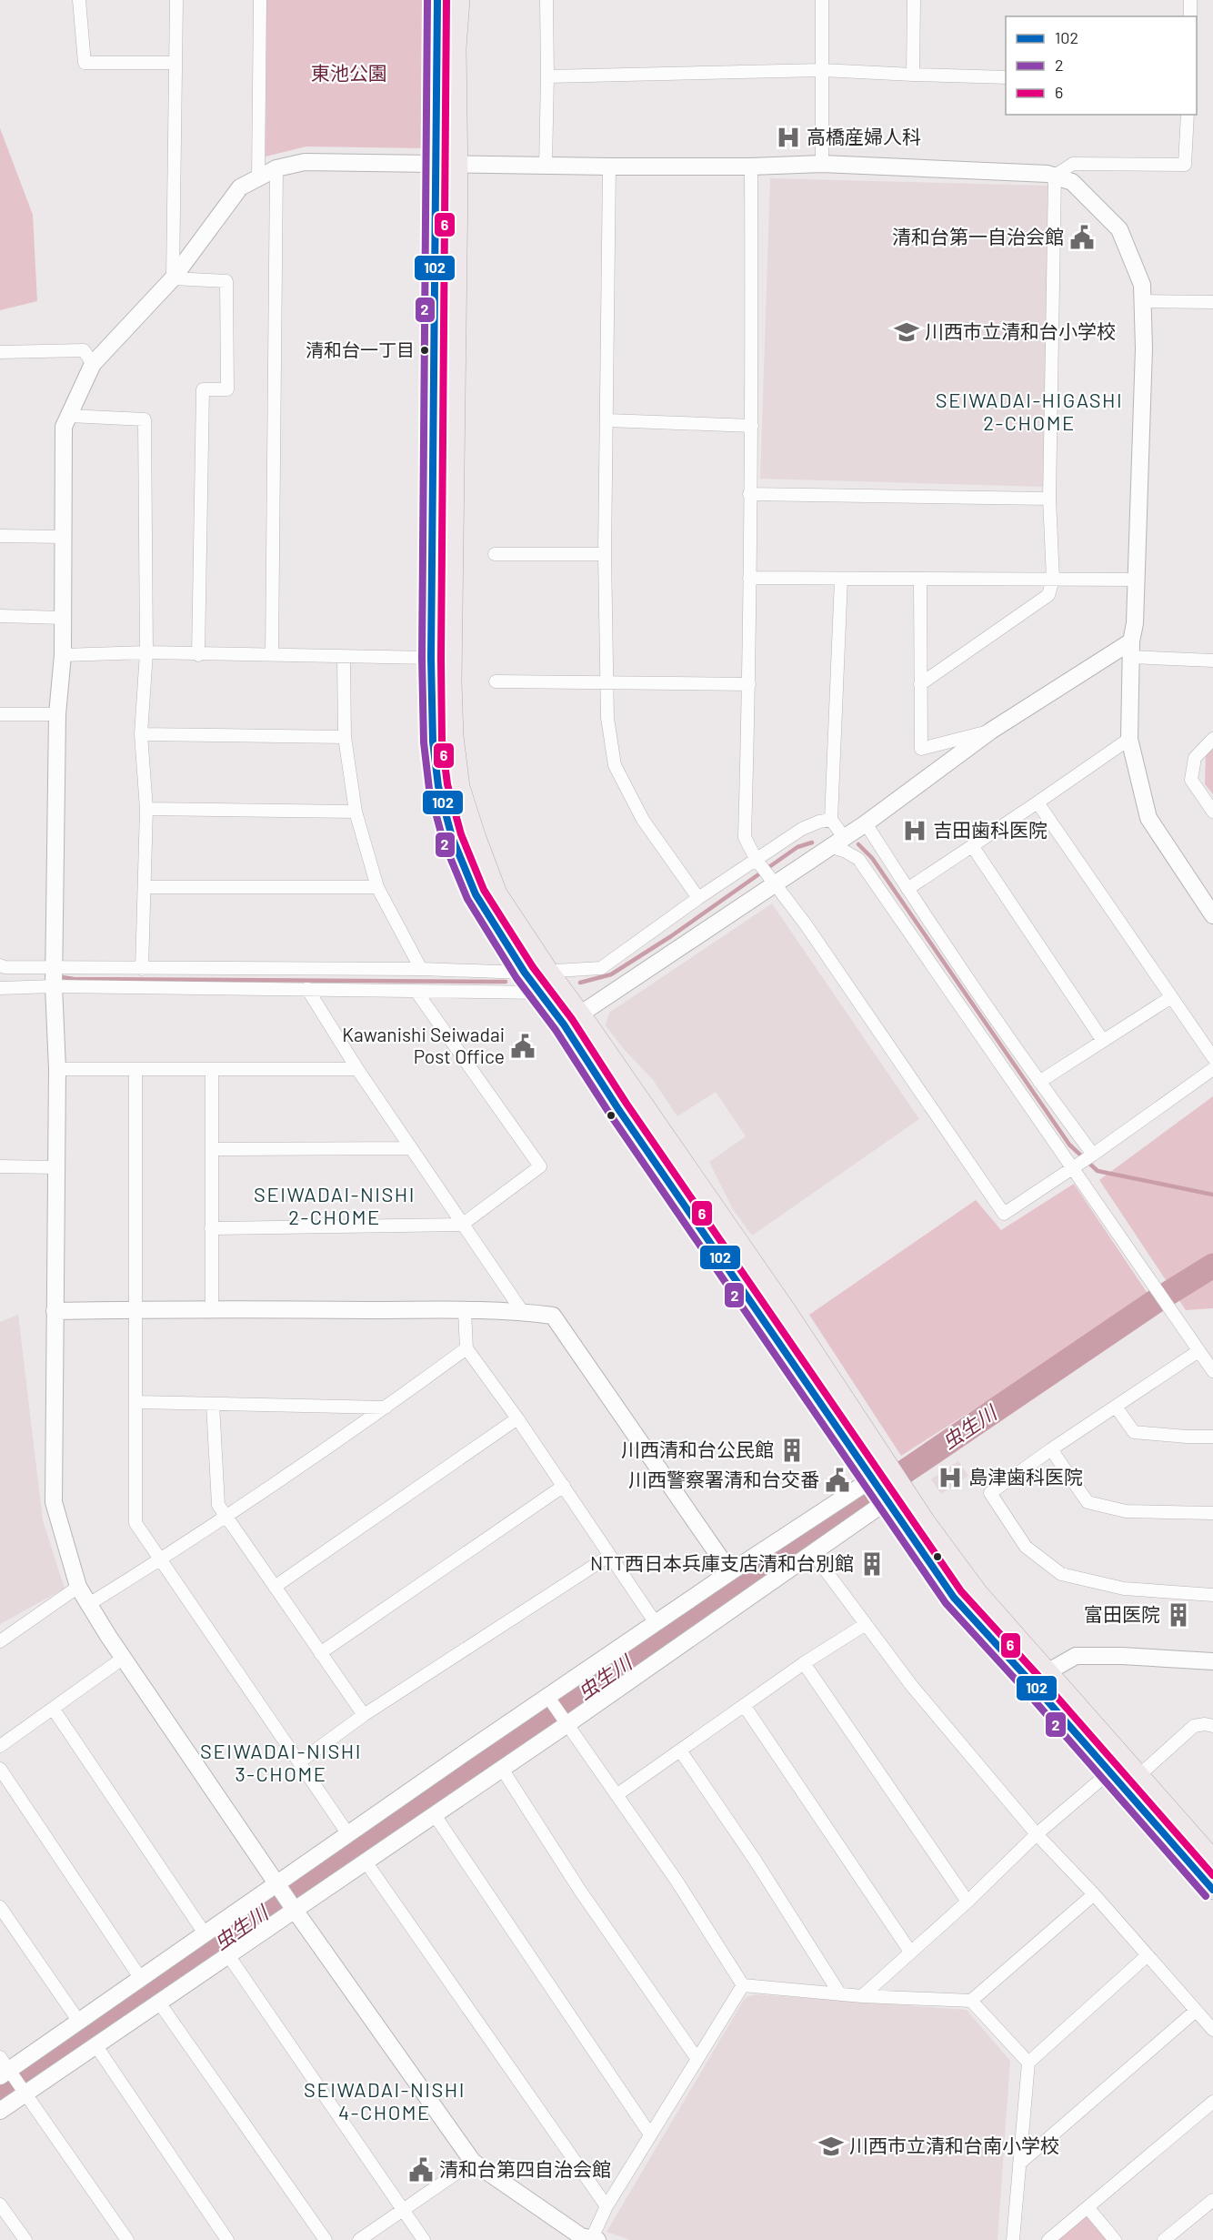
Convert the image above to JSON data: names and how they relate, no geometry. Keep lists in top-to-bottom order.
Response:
{
  "districts": [
    "SEIWADAI-HIGASHI 2-CHOME",
    "SEIWADAI-NISHI 2-CHOME",
    "SEIWADAI-NISHI 3-CHOME",
    "SEIWADAI-NISHI 4-CHOME"
  ],
  "water": ["虫生川"],
  "parks": ["東池公園"],
  "places": {
    "hospital": ["高橋産婦人科", "吉田歯科医院", "島津歯科医院"],
    "public building": [
      "清和台第一自治会館",
      "Kawanishi Seiwadai Post Office",
      "川西警察署清和台交番",
      "清和台第四自治会館"
    ],
    "school or university": ["川西市立清和台小学校", "川西市立清和台南小学校"],
    "other": ["清和台一丁目"],
    "building": ["川西清和台公民館", "NTT西日本兵庫支店清和台別館", "富田医院"]
  },
  "lines": ["transit line 102", "transit line 2", "transit line 6"],
  "legend": ["102", "2", "6"]
}
